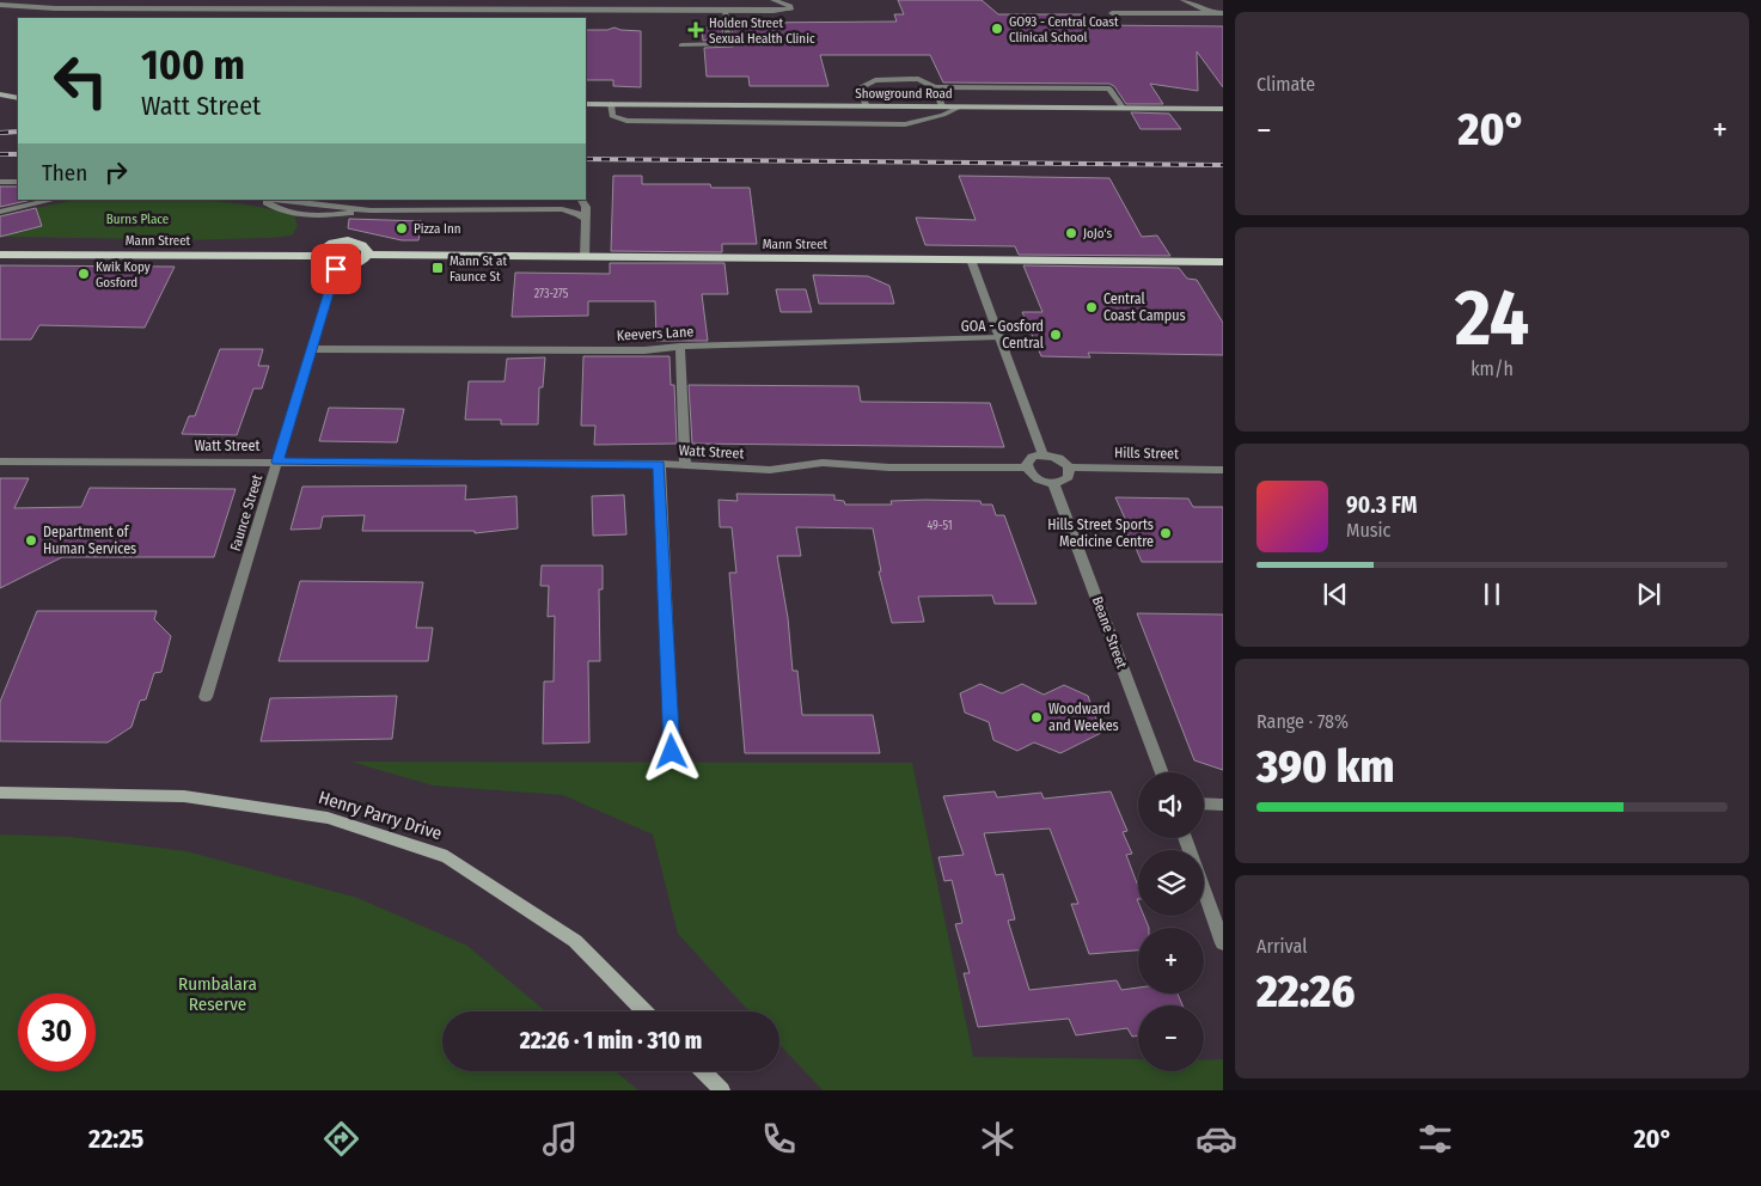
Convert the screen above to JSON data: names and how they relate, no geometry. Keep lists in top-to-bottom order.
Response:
{
  "streets": {
    "main road": ["Mann Street"],
    "street": [
      "Showground Road",
      "Keevers Lane",
      "Watt Street",
      "Hills Street",
      "Faunce Street",
      "Beane Street",
      "Henry Parry Drive"
    ]
  },
  "crossings": [
    ["Mann Street", "Faunce Street"],
    ["Keevers Lane", "Faunce Street"],
    ["Watt Street", "Hills Street"],
    ["Watt Street", "Faunce Street"],
    ["Watt Street", "Beane Street"],
    ["Hills Street", "Beane Street"]
  ],
  "parks": ["Burns Place", "Rumbalara Reserve"],
  "places": {
    "other": [
      "GO93 - Central Coast Clinical School",
      "Pizza Inn",
      "JoJo's",
      "Kwik Kopy Gosford",
      "Central Coast Campus",
      "GOA - Gosford Central",
      "Hills Street Sports Medicine Centre",
      "Department of Human Services",
      "Woodward and Weekes"
    ],
    "health": ["Holden Street Sexual Health Clinic"],
    "transit": ["Mann St at Faunce St"]
  },
  "house_numbers": ["273-275", "49-51"],
  "page": {
    "tile": [
      "Climate",
      ["24", "km/h"],
      ["Range · 78%", "390 km"],
      ["Arrival", "22:26"]
    ],
    "turn": ["100 m", "Watt Street"],
    "heat": ["−", "20°", "+"],
    "then": "Then",
    "song": ["90.3 FM", "Music"],
    "map_buttons": ["+", "−"],
    "limit": "30",
    "trip": "22:26 · 1 min · 310 m",
    "tabs": ["22:25", "20°"]
  }
}
